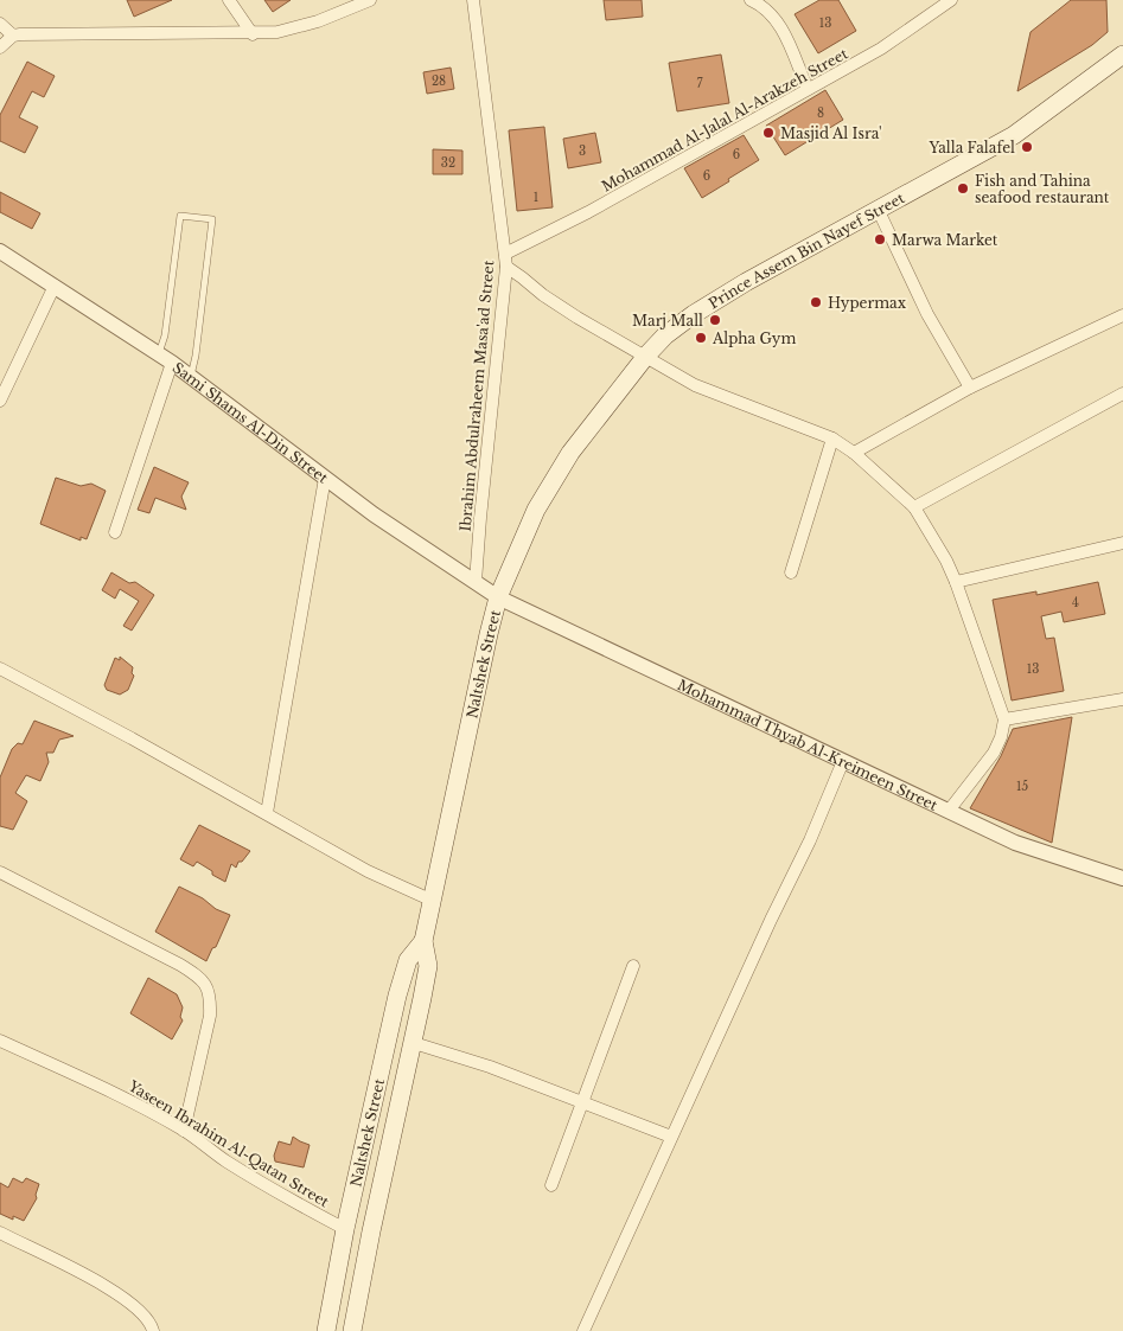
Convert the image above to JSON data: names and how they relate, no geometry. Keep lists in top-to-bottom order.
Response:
{
  "streets": {
    "main road": ["Prince Assem Bin Nayef Street", "Naltshek Street"],
    "street": [
      "Mohammad Al-Jalal Al-Arakzeh Street",
      "Ibrahim Abdulraheem Masa'ad Street",
      "Sami Shams Al-Din Street",
      "Mohammad Thyab Al-Kreimeen Street",
      "Yaseen Ibrahim Al-Qatan Street"
    ]
  },
  "crossings": [
    ["Mohammad Al-Jalal Al-Arakzeh Street", "Ibrahim Abdulraheem Masa'ad Street"],
    ["Prince Assem Bin Nayef Street", "Sami Shams Al-Din Street"],
    ["Prince Assem Bin Nayef Street", "Naltshek Street"],
    ["Prince Assem Bin Nayef Street", "Mohammad Thyab Al-Kreimeen Street"],
    ["Ibrahim Abdulraheem Masa'ad Street", "Sami Shams Al-Din Street"],
    ["Sami Shams Al-Din Street", "Naltshek Street"],
    ["Sami Shams Al-Din Street", "Mohammad Thyab Al-Kreimeen Street"],
    ["Naltshek Street", "Mohammad Thyab Al-Kreimeen Street"],
    ["Naltshek Street", "Yaseen Ibrahim Al-Qatan Street"]
  ],
  "places": [
    "Masjid Al Isra'",
    "Yalla Falafel",
    "Fish and Tahina seafood restaurant",
    "Marwa Market",
    "Hypermax",
    "Marj Mall",
    "Alpha Gym"
  ],
  "house_numbers": [
    "13",
    "28",
    "7",
    "8",
    "3",
    "6",
    "32",
    "6",
    "1",
    "4",
    "13",
    "15"
  ]
}
